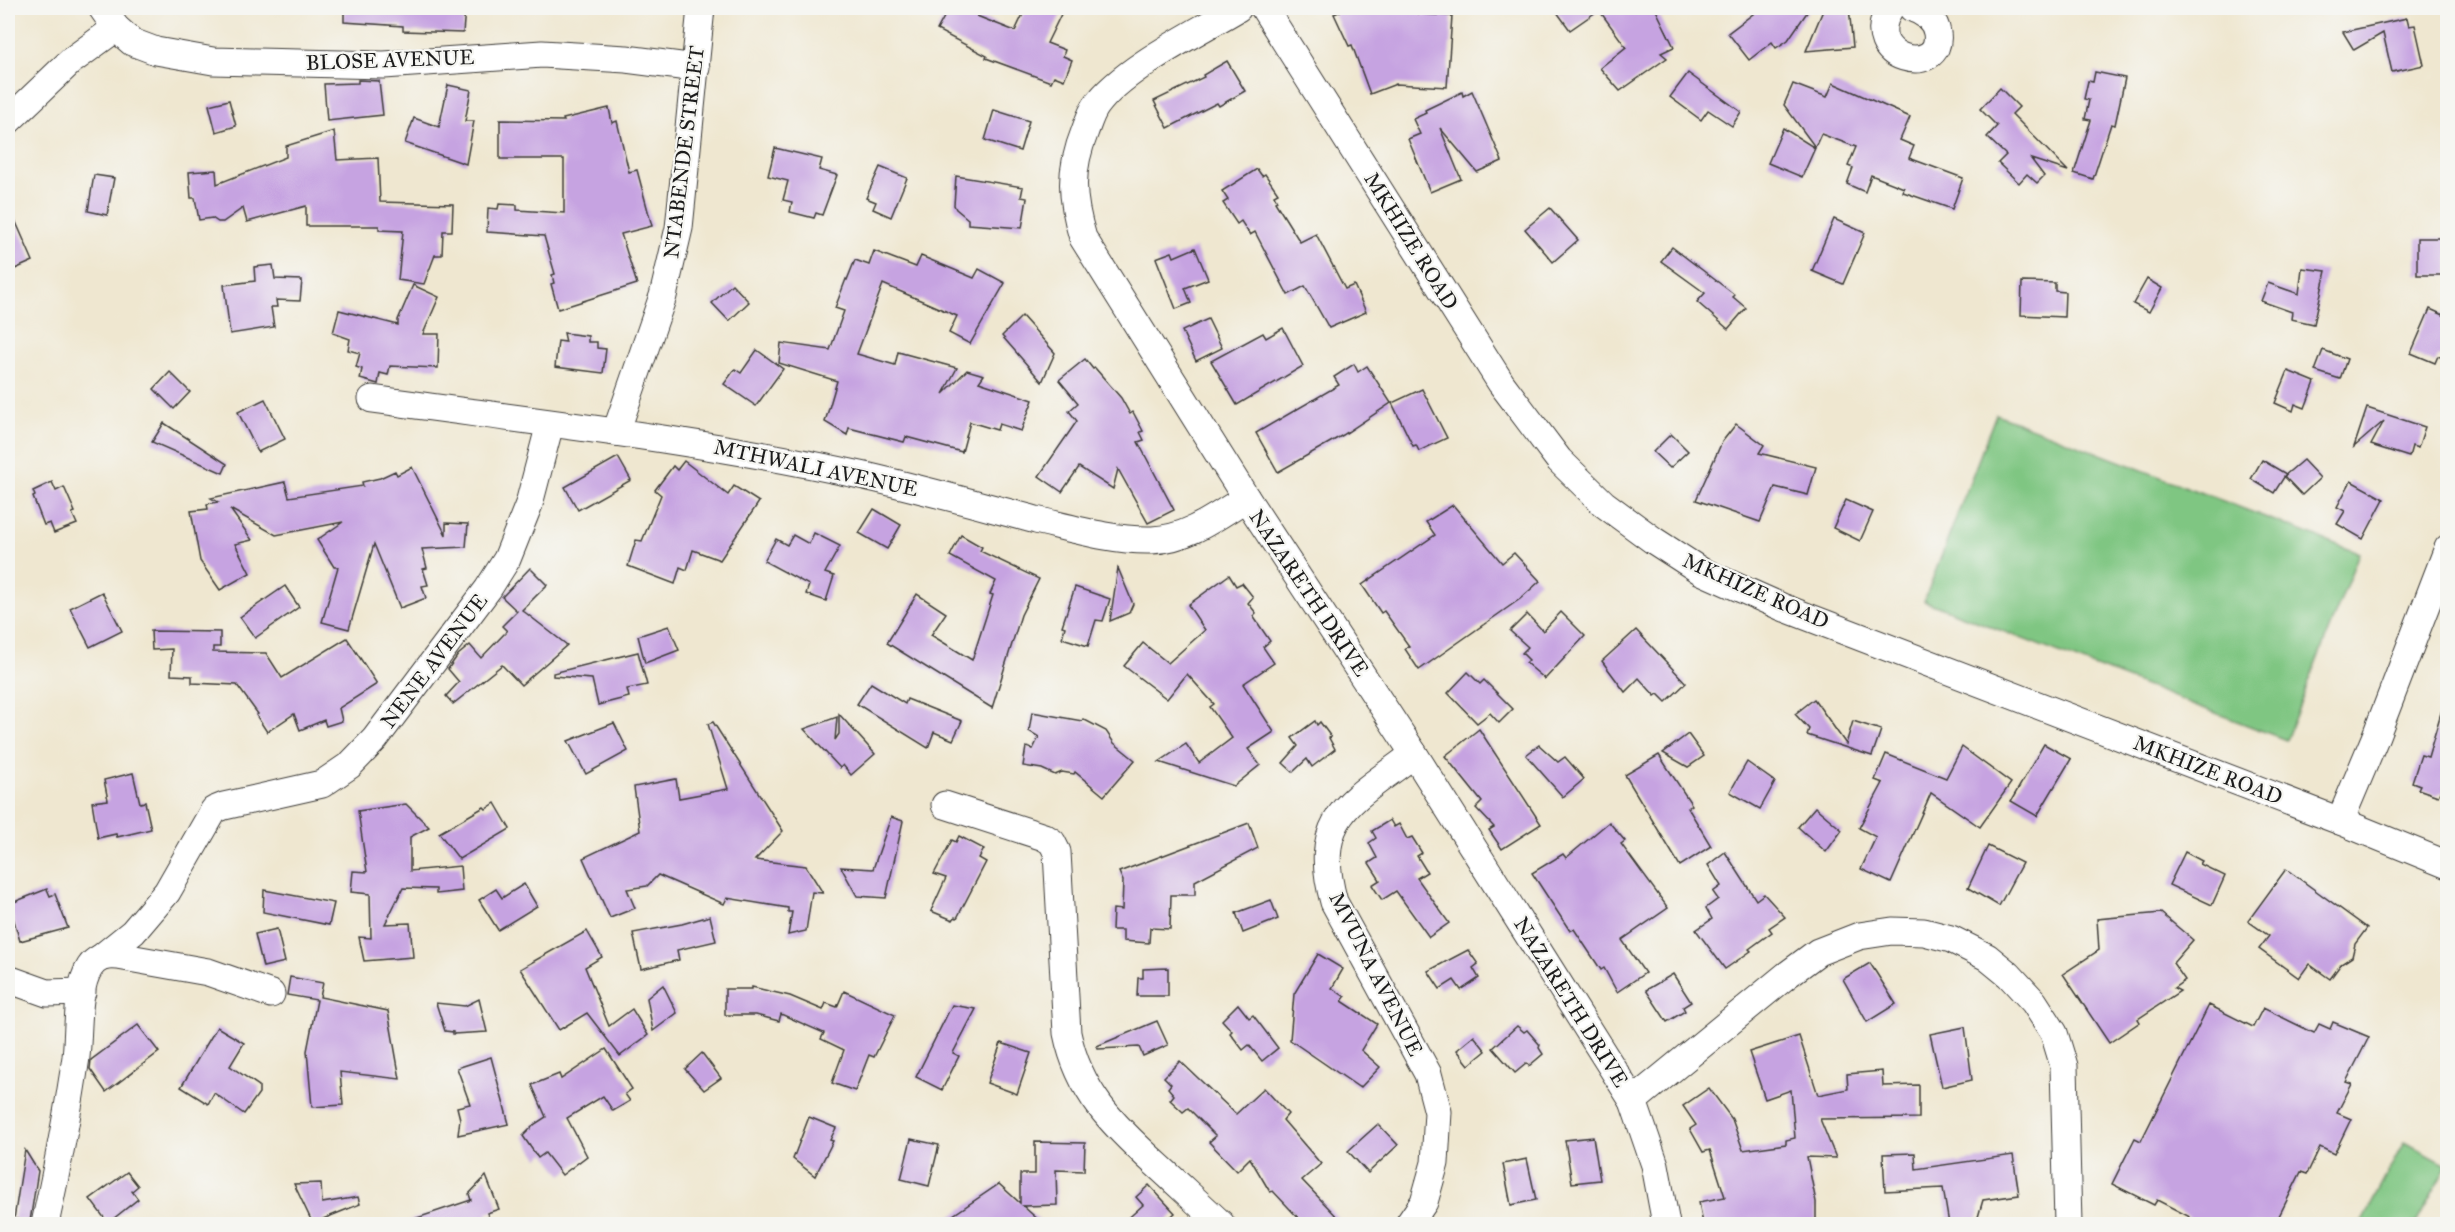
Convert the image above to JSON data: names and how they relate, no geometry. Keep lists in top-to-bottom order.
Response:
{
  "streets": {
    "street": [
      "BLOSE AVENUE",
      "NTABENDE STREET",
      "MKHIZE ROAD",
      "MTHWALI AVENUE",
      "NAZARETH DRIVE",
      "NENE AVENUE",
      "MVUNA AVENUE"
    ]
  },
  "crossings": [
    ["BLOSE AVENUE", "NTABENDE STREET"],
    ["NTABENDE STREET", "MTHWALI AVENUE"],
    ["MTHWALI AVENUE", "NAZARETH DRIVE"],
    ["MTHWALI AVENUE", "NENE AVENUE"],
    ["NAZARETH DRIVE", "MVUNA AVENUE"]
  ]
}
